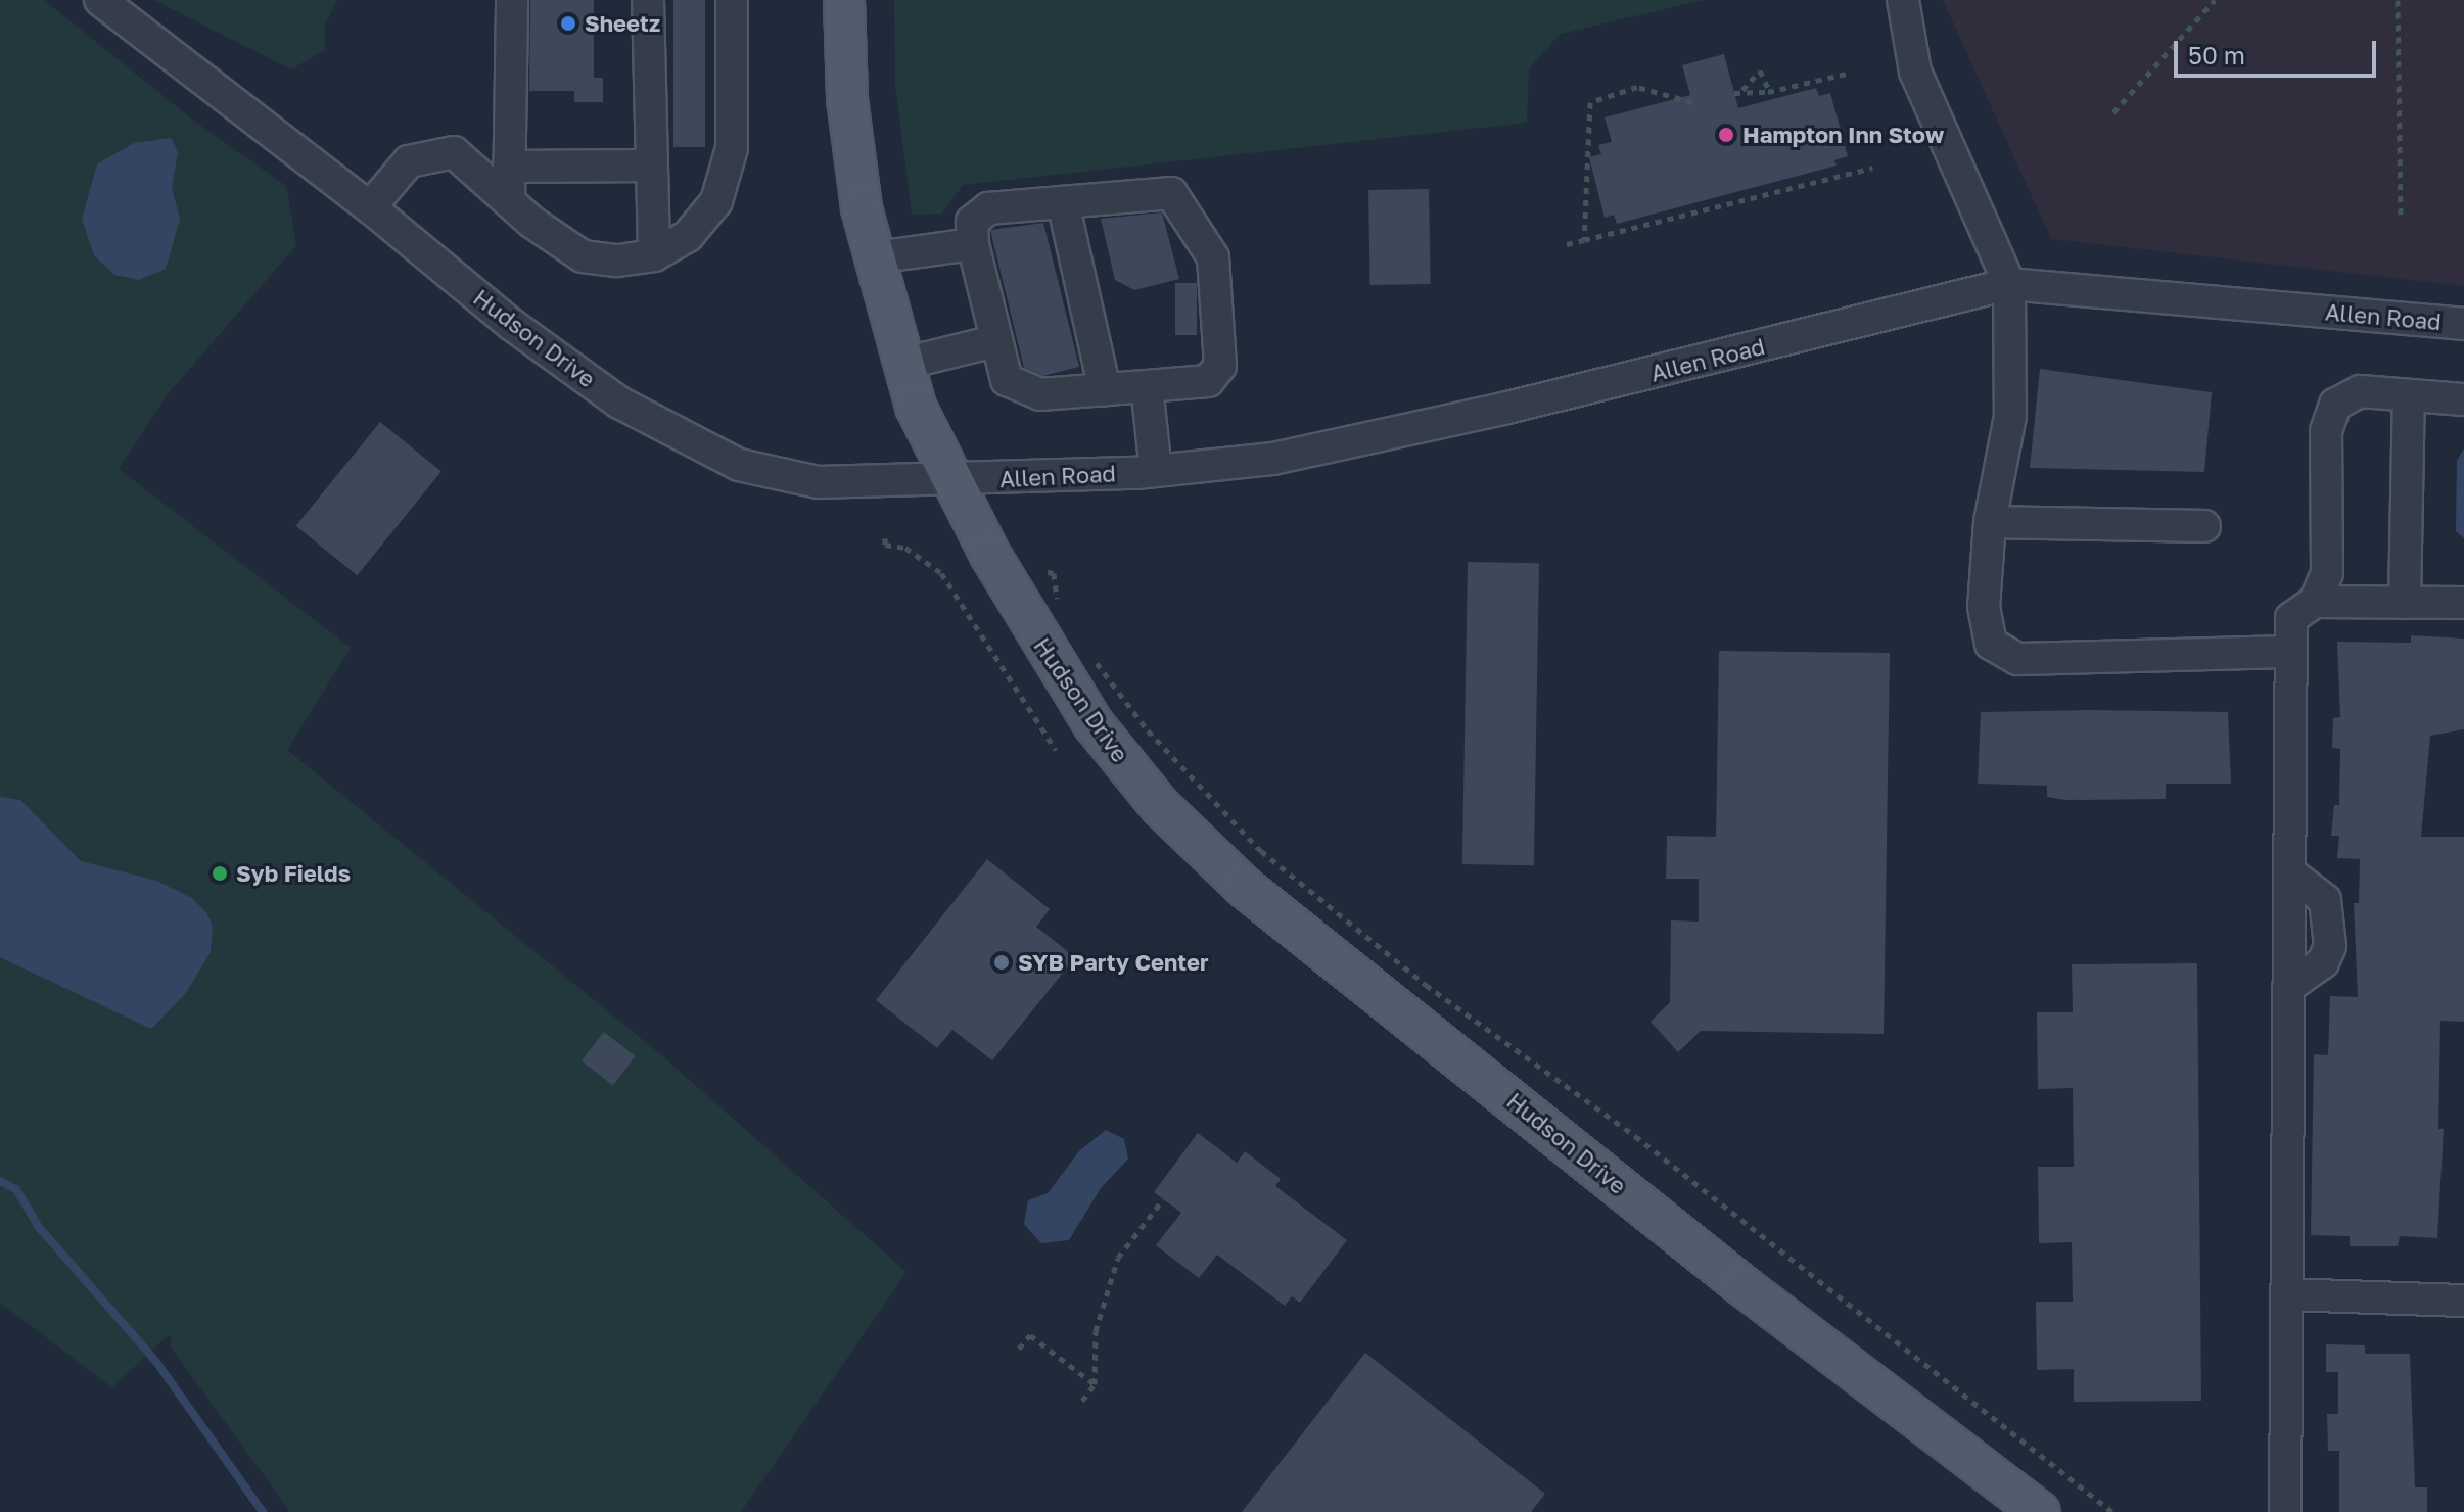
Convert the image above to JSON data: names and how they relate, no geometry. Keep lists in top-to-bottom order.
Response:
{
  "streets": {
    "main road": ["Hudson Drive"],
    "street": ["Allen Road"]
  },
  "crossings": [
    ["Allen Road", "Hudson Drive"]
  ],
  "places": [
    "Sheetz",
    "Hampton Inn Stow",
    "Syb Fields",
    "SYB Party Center"
  ],
  "scale_bar": "50 m"
}
